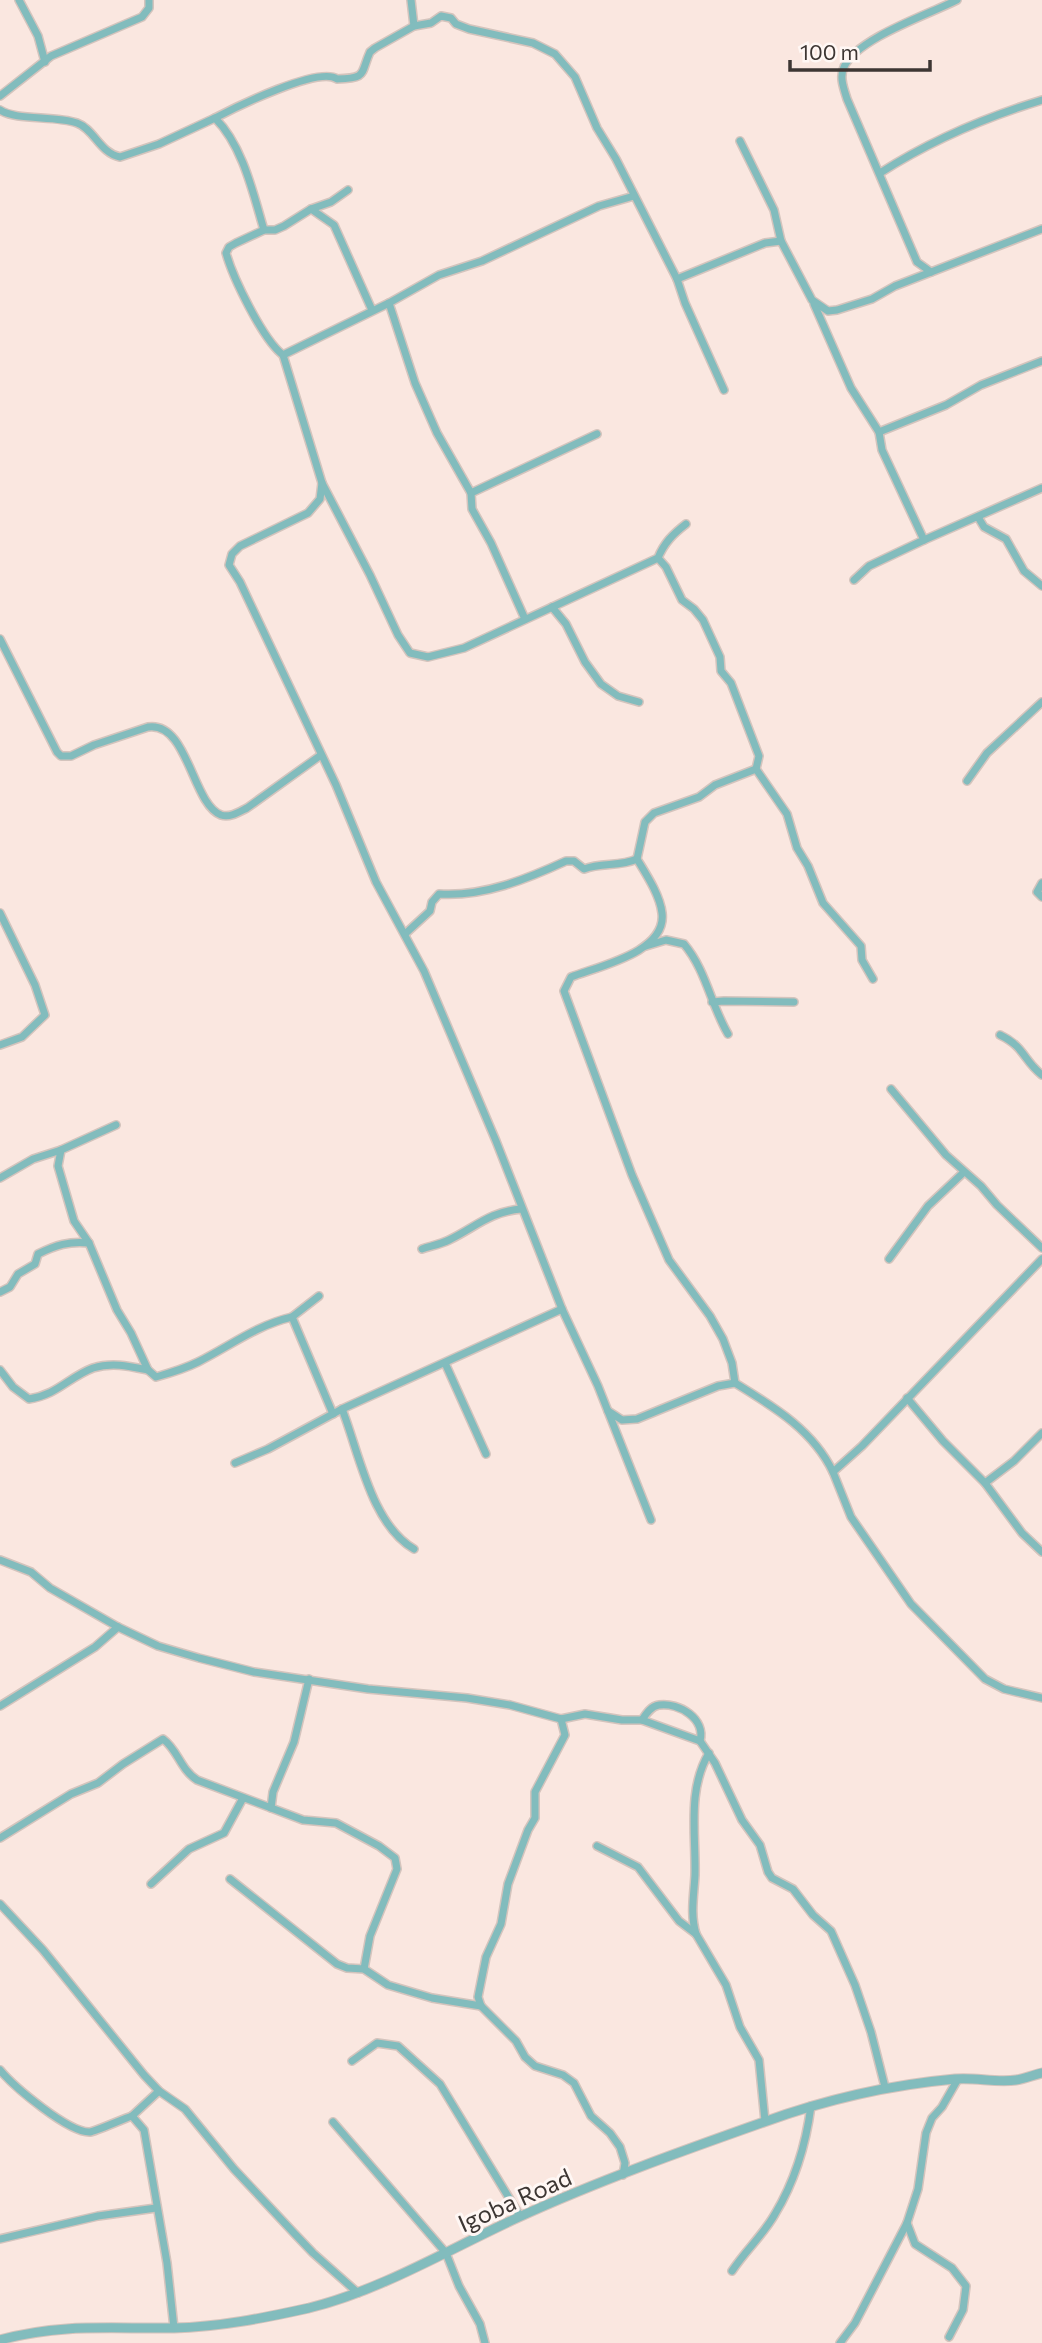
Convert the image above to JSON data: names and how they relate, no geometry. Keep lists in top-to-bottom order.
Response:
{
  "streets": {
    "street": ["Igoba Road"]
  },
  "scale_bar": "100 m"
}
